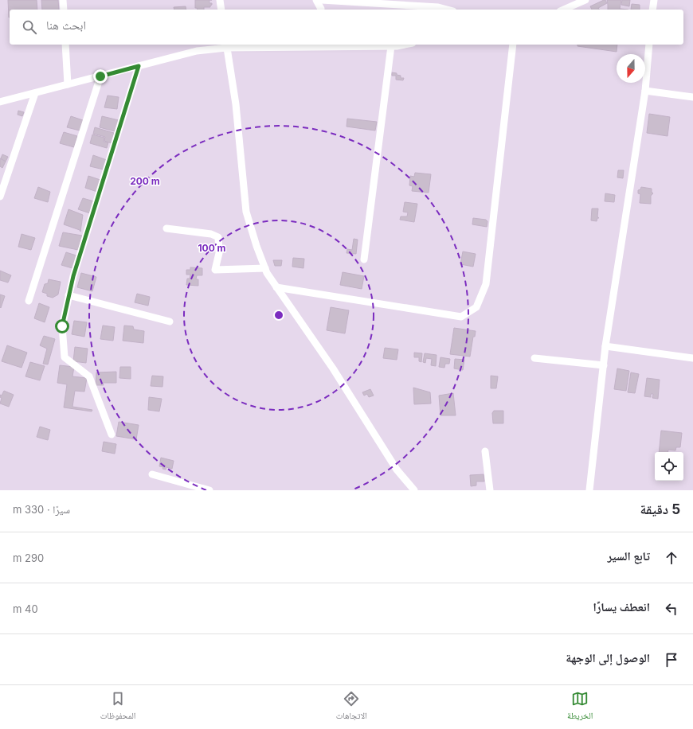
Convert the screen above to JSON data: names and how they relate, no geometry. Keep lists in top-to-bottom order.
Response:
{
  "north": "bottom",
  "page": {
    "search": "ابحث هنا",
    "heading": ["5 دقيقة", "سيرًا · 330 m"],
    "list": [
      ["تابع السير", "290 m"],
      ["انعطف يسارًا", "40 m"],
      "الوصول إلى الوجهة"
    ],
    "nav": ["الخريطة", "الاتجاهات", "المحفوظات"]
  },
  "rings": ["200 m", "100 m"]
}
